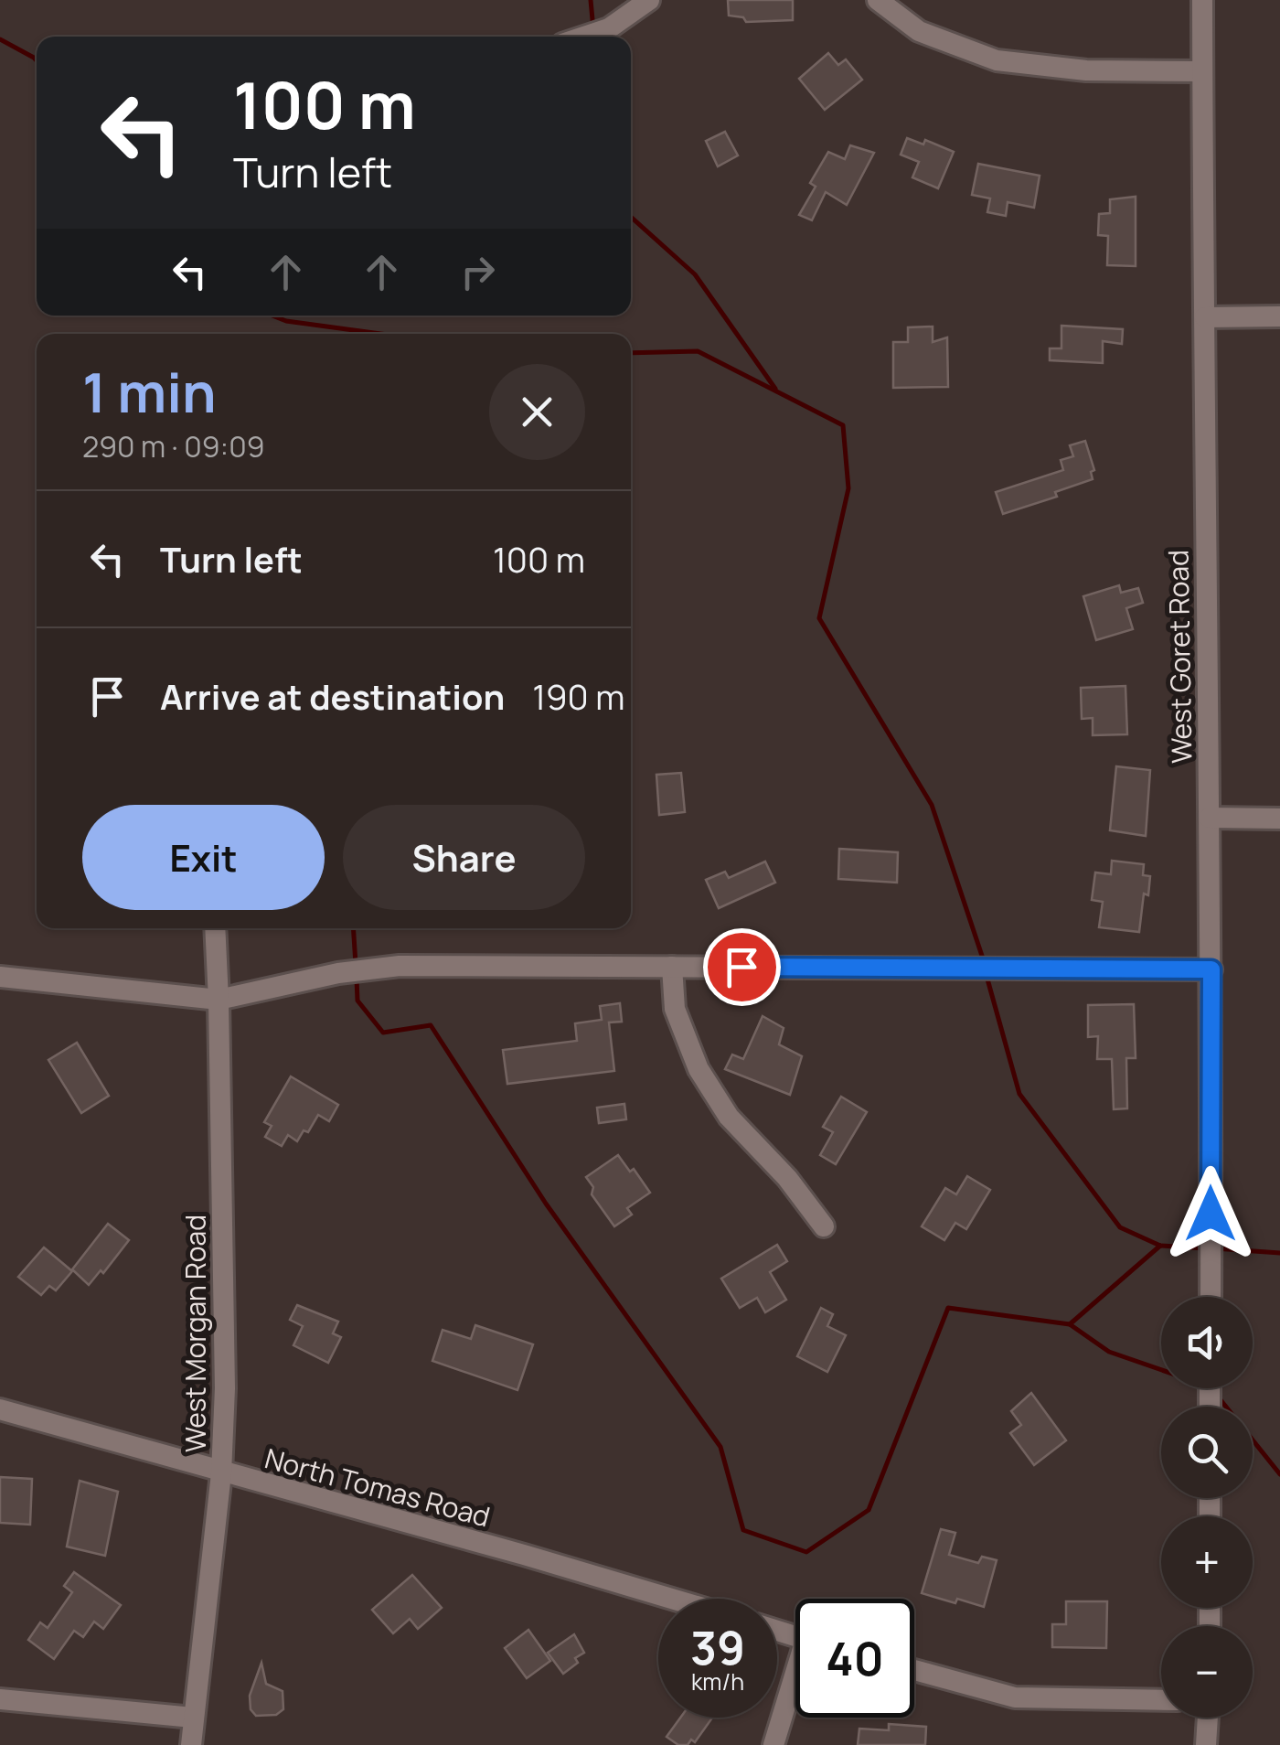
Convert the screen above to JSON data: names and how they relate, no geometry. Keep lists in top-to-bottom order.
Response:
{
  "streets": {
    "street": ["West Goret Road", "West Morgan Road", "North Tomas Road"]
  },
  "crossings": [
    ["West Morgan Road", "North Tomas Road"]
  ],
  "page": {
    "turn": ["100 m", "Turn left"],
    "heading": ["1 min", "290 m · 09:09"],
    "list": [
      {
        "name": "Turn left",
        "value": "100 m"
      },
      {
        "name": "Arrive at destination",
        "value": "190 m"
      }
    ],
    "buttons": ["Exit", "Share"],
    "map_buttons": ["+", "−"],
    "speed": "39 km/h",
    "limit": "40"
  }
}
